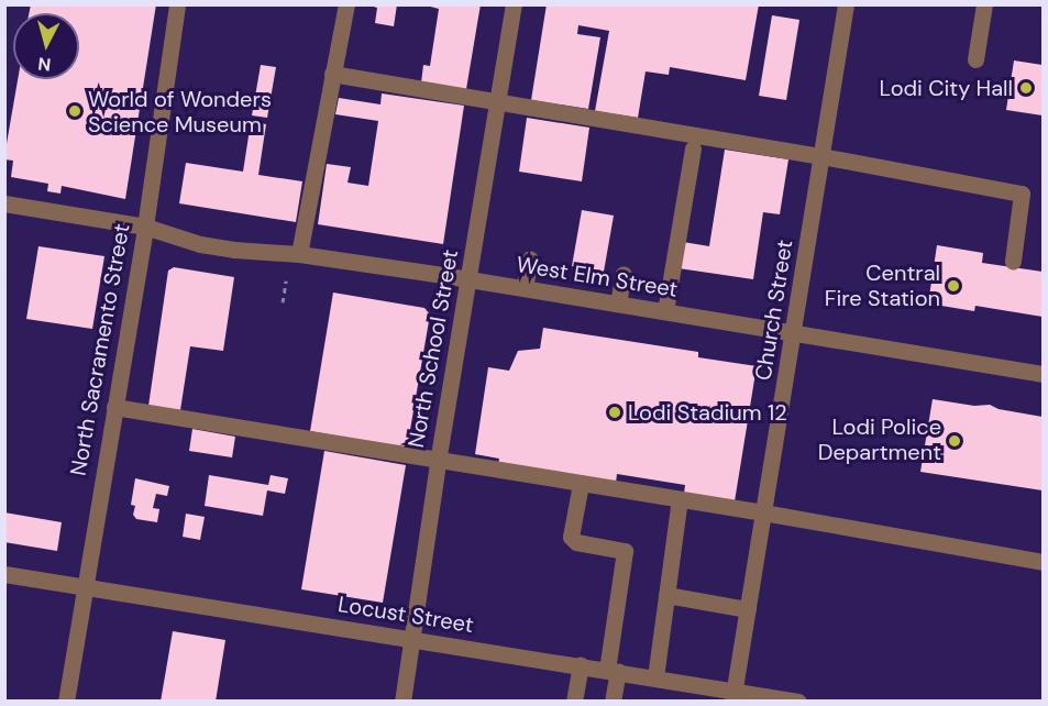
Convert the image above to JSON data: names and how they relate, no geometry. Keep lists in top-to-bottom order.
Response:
{
  "streets": {
    "street": [
      "West Elm Street",
      "Church Street",
      "North School Street",
      "North Sacramento Street",
      "Locust Street"
    ]
  },
  "crossings": [
    ["West Elm Street", "Church Street"],
    ["West Elm Street", "North School Street"],
    ["West Elm Street", "North Sacramento Street"],
    ["Church Street", "Locust Street"],
    ["North School Street", "Locust Street"],
    ["North Sacramento Street", "Locust Street"]
  ],
  "places": [
    "Lodi City Hall",
    "World of Wonders Science Museum",
    "Central Fire Station",
    "Lodi Stadium 12",
    "Lodi Police Department"
  ],
  "north": "bottom"
}
